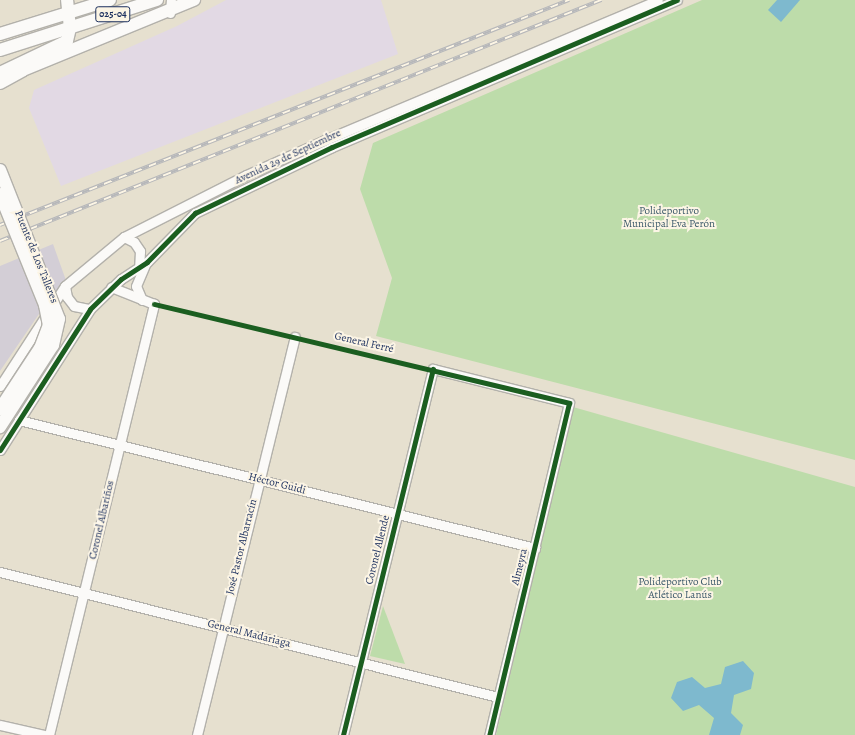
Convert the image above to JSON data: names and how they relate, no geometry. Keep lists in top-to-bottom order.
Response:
{
  "streets": {
    "main road": ["025-04", "Puente de Los Talleres"],
    "street": [
      "Avenida 29 de Septiembre",
      "Héctor Guidi",
      "Coronel Albariños",
      "José Pastor Albarracín",
      "Coronel Allende",
      "Almeyra",
      "General Madariaga"
    ],
    "cycle path": ["General Ferré"]
  },
  "crossings": [
    ["Avenida 29 de Septiembre", "Héctor Guidi"],
    ["Héctor Guidi", "Coronel Albariños"],
    ["Héctor Guidi", "José Pastor Albarracín"],
    ["Héctor Guidi", "Coronel Allende"],
    ["Héctor Guidi", "Almeyra"],
    ["Coronel Albariños", "General Madariaga"],
    ["José Pastor Albarracín", "General Madariaga"],
    ["Coronel Allende", "Almeyra"],
    ["Coronel Allende", "General Madariaga"],
    ["Almeyra", "General Madariaga"]
  ],
  "parks": ["Polideportivo Municipal Eva Perón", "Polideportivo Club Atlético Lanús"]
}
